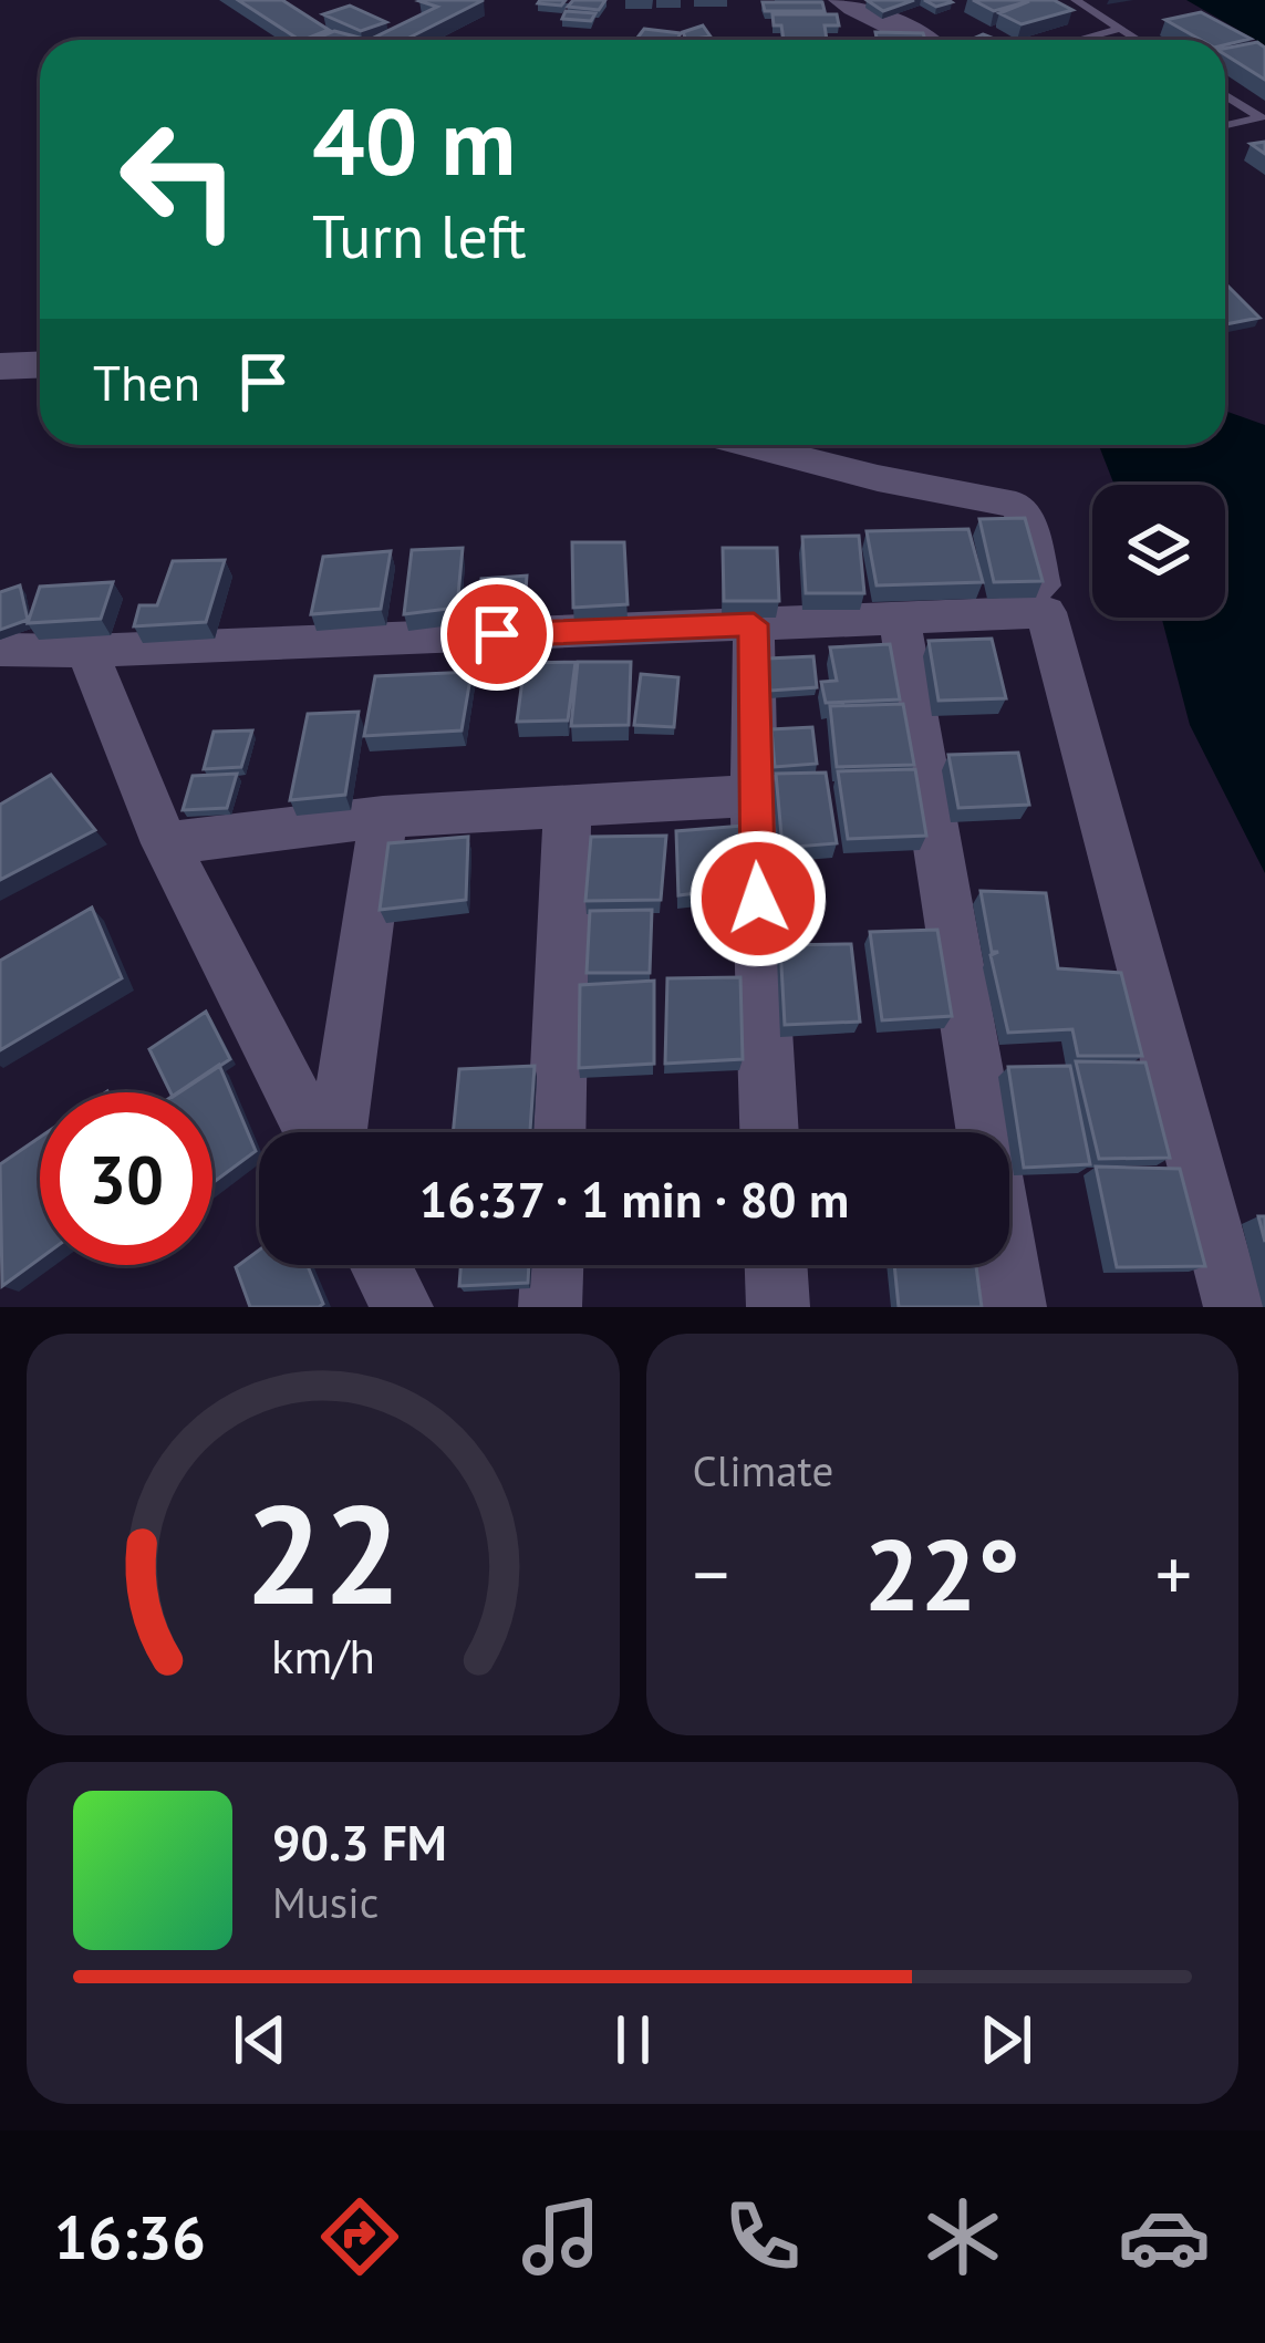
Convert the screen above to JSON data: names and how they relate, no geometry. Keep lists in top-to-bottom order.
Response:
{
  "page": {
    "turn": ["40 m", "Turn left"],
    "then": "Then",
    "limit": "30",
    "trip": "16:37 · 1 min · 80 m",
    "tile": "Climate",
    "heat": ["−", "22°", "+"],
    "song": ["90.3 FM", "Music"],
    "tabs": "16:36",
    "gauge": ["22", "km/h"]
  }
}
